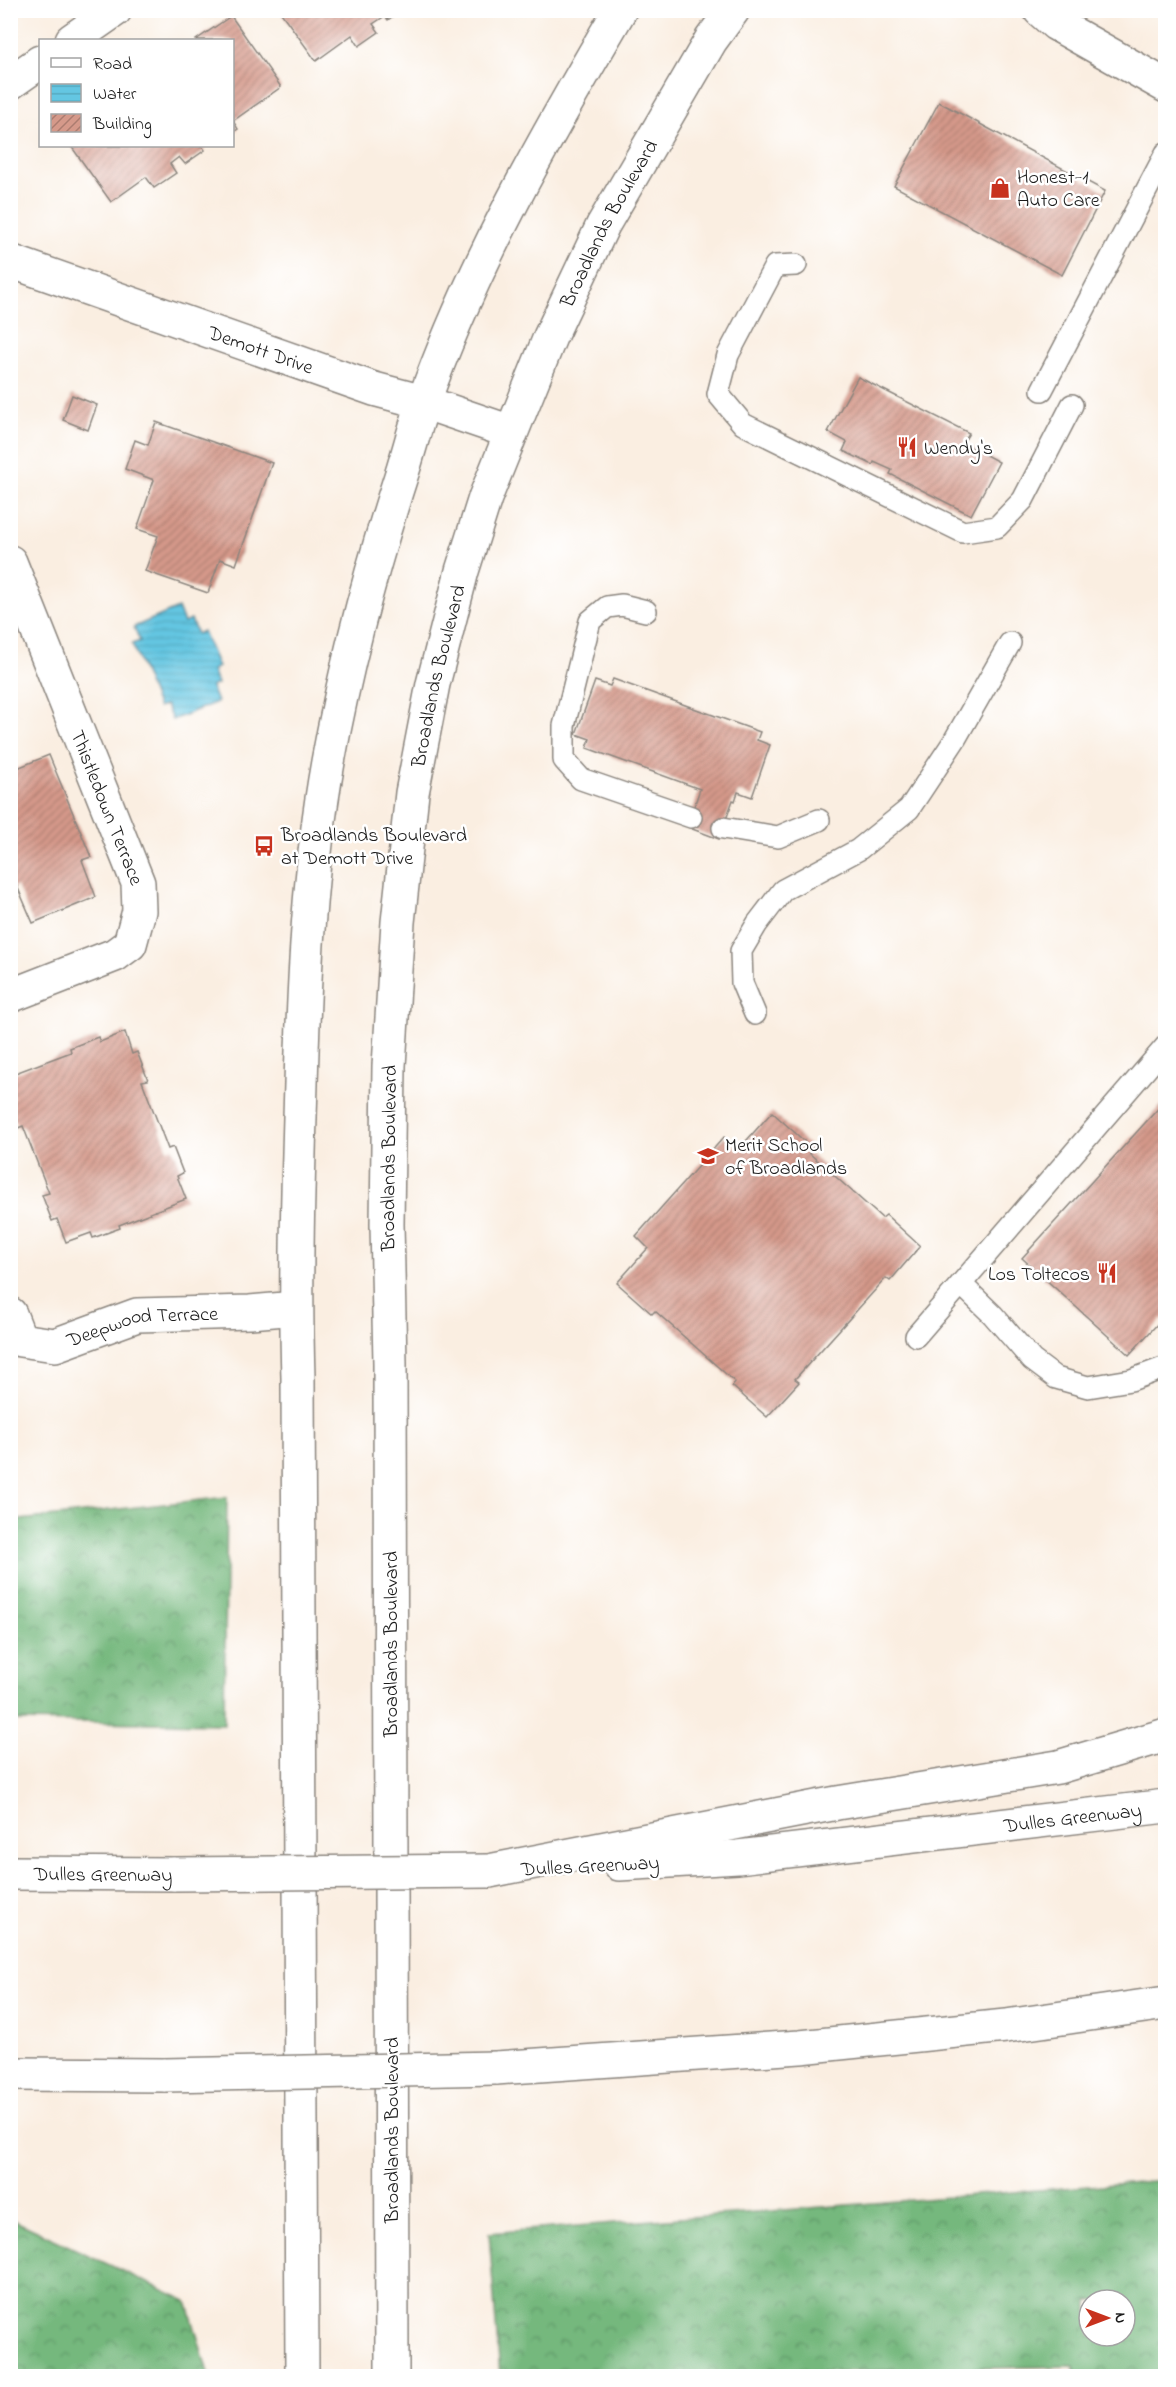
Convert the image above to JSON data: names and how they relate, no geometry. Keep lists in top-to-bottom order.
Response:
{
  "streets": {
    "main road": [
      "Broadlands Boulevard",
      "Demott Drive",
      "Thistledown Terrace",
      "Deepwood Terrace",
      "Dulles Greenway"
    ]
  },
  "crossings": [
    ["Broadlands Boulevard", "Demott Drive"]
  ],
  "places": {
    "shop": ["Honest-1 Auto Care"],
    "restaurant": ["Wendy's", "Los Toltecos"],
    "bus stop": ["Broadlands Boulevard at Demott Drive"],
    "school or university": ["Merit School of Broadlands"]
  },
  "legend": ["Road", "Water", "Building"],
  "north": "right"
}
